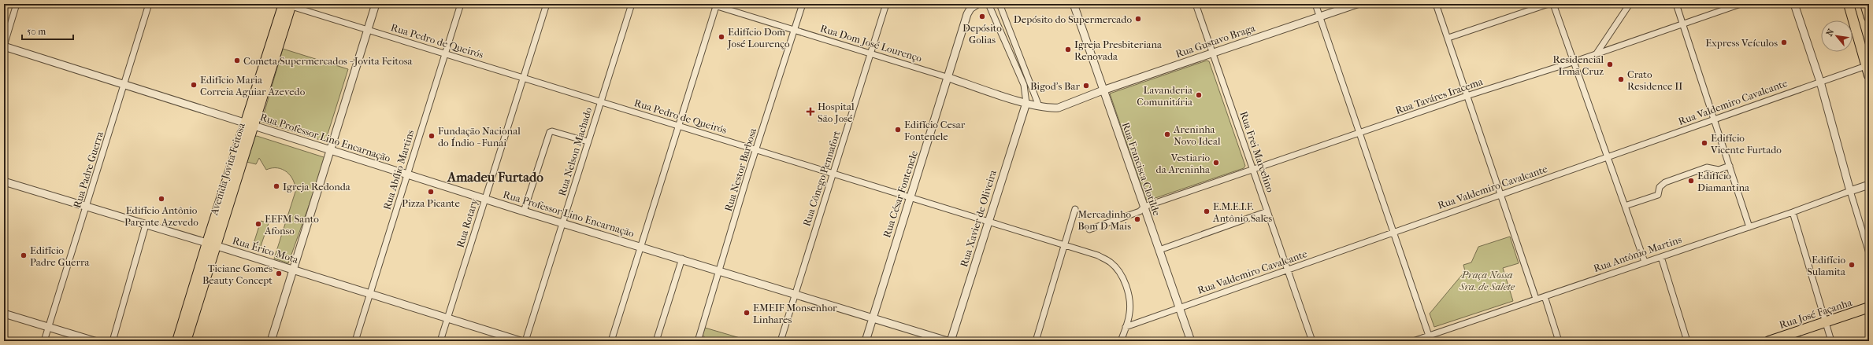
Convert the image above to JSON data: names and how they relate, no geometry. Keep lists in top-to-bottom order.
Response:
{
  "streets": {
    "main road": ["Avenida Jovita Feitosa", "Rua José Façanha"],
    "street": [
      "Rua Pedro de Queirós",
      "Rua Gustavo Braga",
      "Rua Dom José Lourenço",
      "Rua Taváres Iracema",
      "Rua Valdemiro Cavalcante",
      "Rua Professor Lino Encarnação",
      "Rua Nelson Machado",
      "Rua Frei Marcelino",
      "Rua Francisca Clotilde",
      "Rua Padre Guerra",
      "Rua Abílio Martins",
      "Rua Nestor Barbosa",
      "Rua Cônego Pennafort",
      "Rua César Fontenele",
      "Rua Xavier de Oliveira",
      "Rua Rotary",
      "Rua Érico Mota",
      "Rua Antônio Martins"
    ]
  },
  "crossings": [
    ["Rua Pedro de Queirós", "Rua Valdemiro Cavalcante"],
    ["Rua Pedro de Queirós", "Rua Nelson Machado"],
    ["Rua Pedro de Queirós", "Avenida Jovita Feitosa"],
    ["Rua Pedro de Queirós", "Rua Abílio Martins"],
    ["Rua Pedro de Queirós", "Rua Nestor Barbosa"],
    ["Rua Pedro de Queirós", "Rua Cônego Pennafort"],
    ["Rua Pedro de Queirós", "Rua César Fontenele"],
    ["Rua Pedro de Queirós", "Rua Xavier de Oliveira"],
    ["Rua Pedro de Queirós", "Rua Rotary"],
    ["Rua Gustavo Braga", "Rua Dom José Lourenço"],
    ["Rua Gustavo Braga", "Rua Frei Marcelino"],
    ["Rua Gustavo Braga", "Rua Francisca Clotilde"],
    ["Rua Gustavo Braga", "Rua Xavier de Oliveira"],
    ["Rua Dom José Lourenço", "Rua Nestor Barbosa"],
    ["Rua Dom José Lourenço", "Rua Cônego Pennafort"],
    ["Rua Dom José Lourenço", "Rua César Fontenele"],
    ["Rua Dom José Lourenço", "Rua Xavier de Oliveira"],
    ["Rua Taváres Iracema", "Rua Frei Marcelino"],
    ["Rua Taváres Iracema", "Rua Francisca Clotilde"],
    ["Rua Valdemiro Cavalcante", "Rua Frei Marcelino"],
    ["Rua Valdemiro Cavalcante", "Rua Francisca Clotilde"],
    ["Rua Professor Lino Encarnação", "Rua Nelson Machado"],
    ["Rua Professor Lino Encarnação", "Avenida Jovita Feitosa"],
    ["Rua Professor Lino Encarnação", "Rua Padre Guerra"],
    ["Rua Professor Lino Encarnação", "Rua Abílio Martins"],
    ["Rua Professor Lino Encarnação", "Rua Nestor Barbosa"],
    ["Rua Professor Lino Encarnação", "Rua Cônego Pennafort"],
    ["Rua Professor Lino Encarnação", "Rua César Fontenele"],
    ["Rua Professor Lino Encarnação", "Rua Rotary"],
    ["Avenida Jovita Feitosa", "Rua Érico Mota"],
    ["Rua Padre Guerra", "Rua Érico Mota"],
    ["Rua Abílio Martins", "Rua Érico Mota"],
    ["Rua Rotary", "Rua Érico Mota"]
  ],
  "districts": ["Amadeu Furtado"],
  "parks": ["Praça Nossa Sra. de Salete"],
  "places": {
    "other": [
      "Depósito Golias",
      "Depósito do Supermercado",
      "Edifício Dom José Lourenço",
      "Express Veículos",
      "Igreja Presbiteriana Renovada",
      "Cometa Supermercados - Jovita Feitosa",
      "Residencial Irmã Cruz",
      "Crato Residence II",
      "Edifício Maria Correia Aguiar Azevedo",
      "Bigod's Bar",
      "Lavanderia Comunitária",
      "Edifício Cesar Fontenele",
      "Areninha Novo Ideal",
      "Fundação Nacional do Índio - Funai",
      "Edifício Vicente Furtado",
      "Vestiario da Areninha",
      "Edifício Diamantina",
      "Igreja Redonda",
      "Pizza Picante",
      "Edifício Antônio Parente Azevedo",
      "E.M.E.I.F. Antônio Sales",
      "Mercadinho Bom D Mais",
      "EEFM Santo Afonso",
      "Edifício Padre Guerra",
      "Edifício Sulamita",
      "Ticiane Gomes Beauty Concept",
      "EMEIF Monsenhor Linhares"
    ],
    "health": ["Hospital São José"]
  },
  "scale_bar": "50 m",
  "north": "top left"
}
